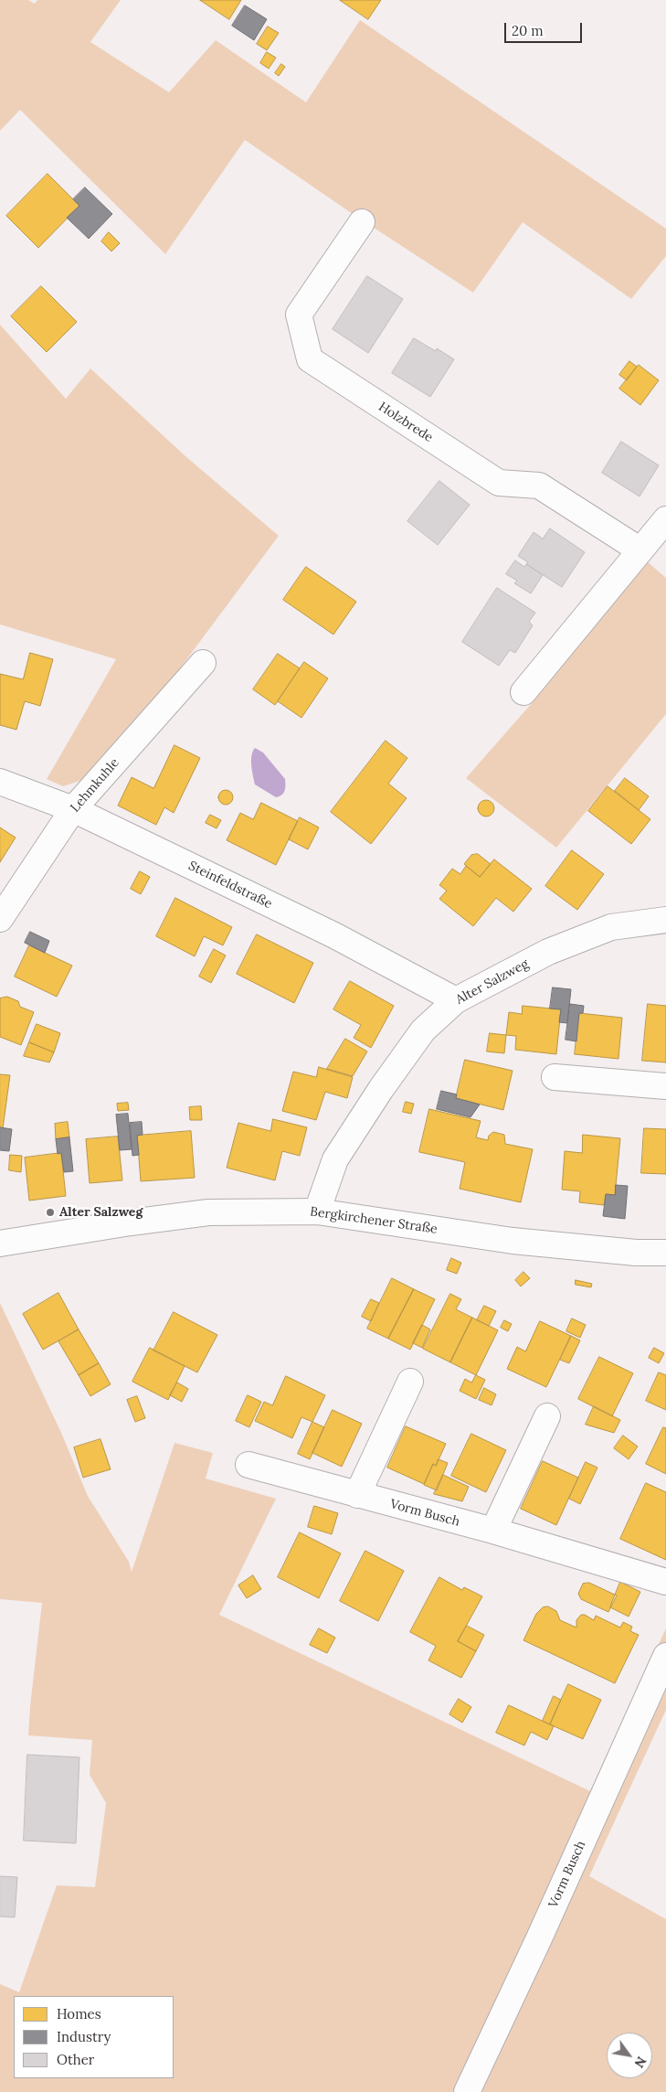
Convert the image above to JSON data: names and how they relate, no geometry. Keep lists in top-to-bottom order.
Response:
{
  "streets": {
    "street": [
      "Holzbrede",
      "Lehmkuhle",
      "Steinfeldstraße",
      "Alter Salzweg",
      "Bergkirchener Straße",
      "Vorm Busch"
    ]
  },
  "crossings": [
    ["Lehmkuhle", "Steinfeldstraße"],
    ["Steinfeldstraße", "Alter Salzweg"],
    ["Alter Salzweg", "Bergkirchener Straße"]
  ],
  "places": ["Alter Salzweg"],
  "legend": ["Homes", "Industry", "Other"],
  "scale_bar": "20 m",
  "north": "bottom right"
}
